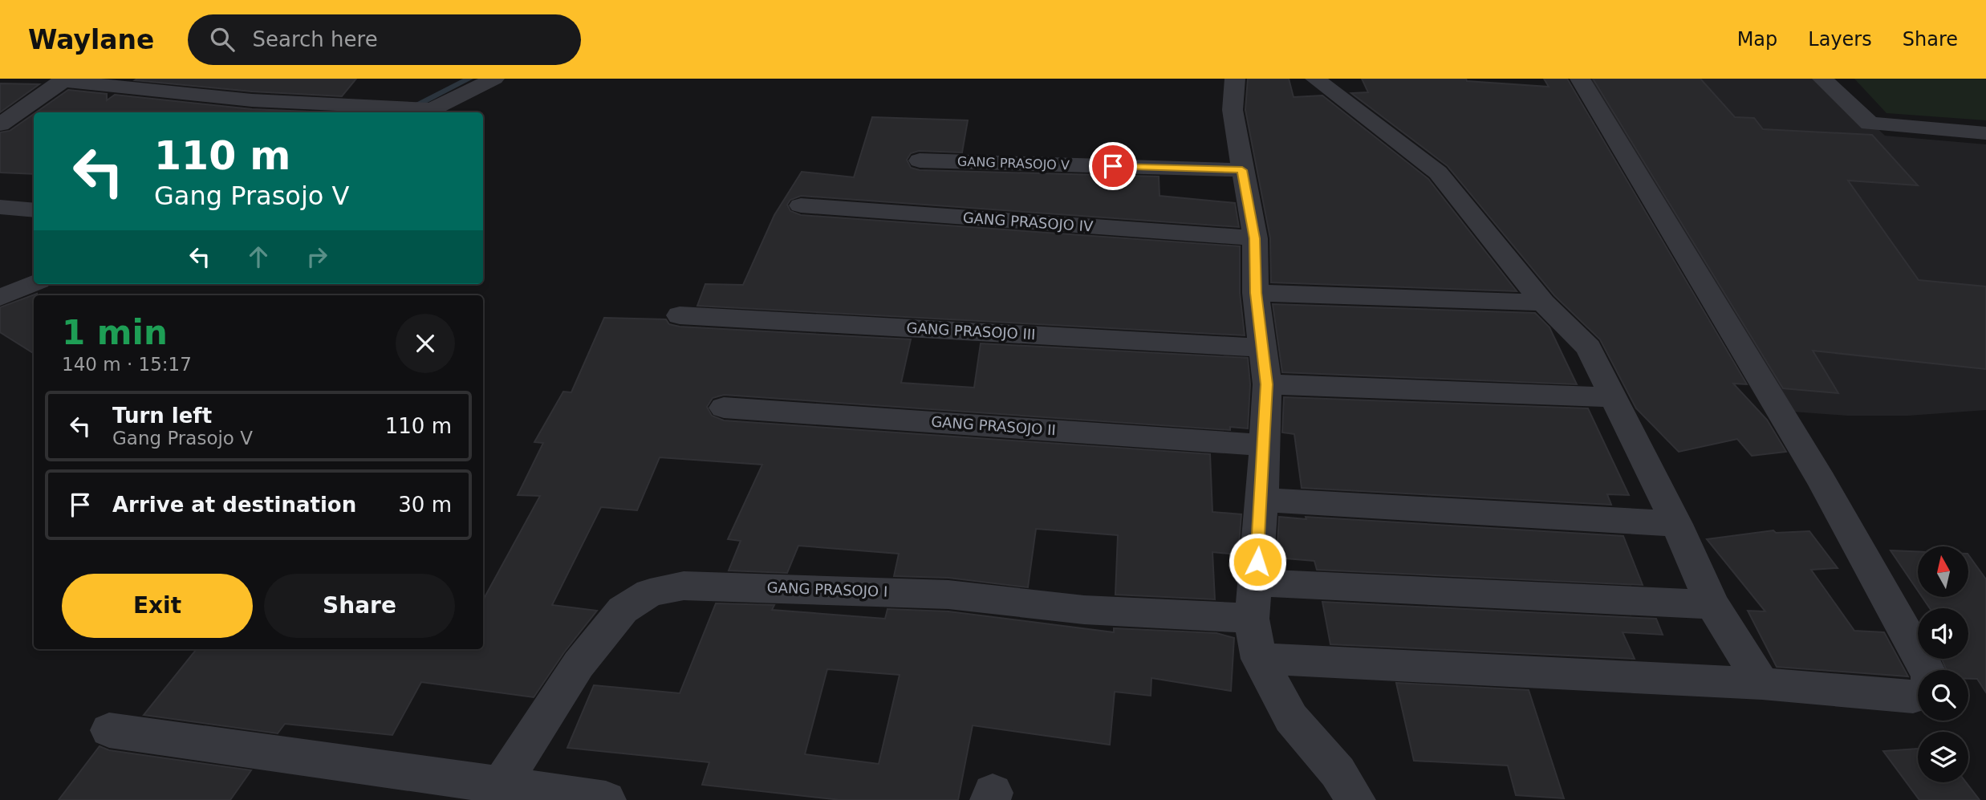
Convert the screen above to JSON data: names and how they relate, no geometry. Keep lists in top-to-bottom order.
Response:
{
  "streets": {
    "street": [
      "GANG PRASOJO V",
      "GANG PRASOJO IV",
      "GANG PRASOJO III",
      "GANG PRASOJO II",
      "GANG PRASOJO I"
    ]
  },
  "north": "top",
  "page": {
    "header": "Waylane",
    "search": "Search here",
    "nav": ["Map", "Layers", "Share"],
    "turn": ["110 m", "Gang Prasojo V"],
    "heading": ["1 min", "140 m · 15:17"],
    "list": [
      {
        "name": "Turn left",
        "note": "Gang Prasojo V",
        "value": "110 m"
      },
      {
        "name": "Arrive at destination",
        "value": "30 m"
      }
    ],
    "buttons": ["Exit", "Share"]
  }
}
